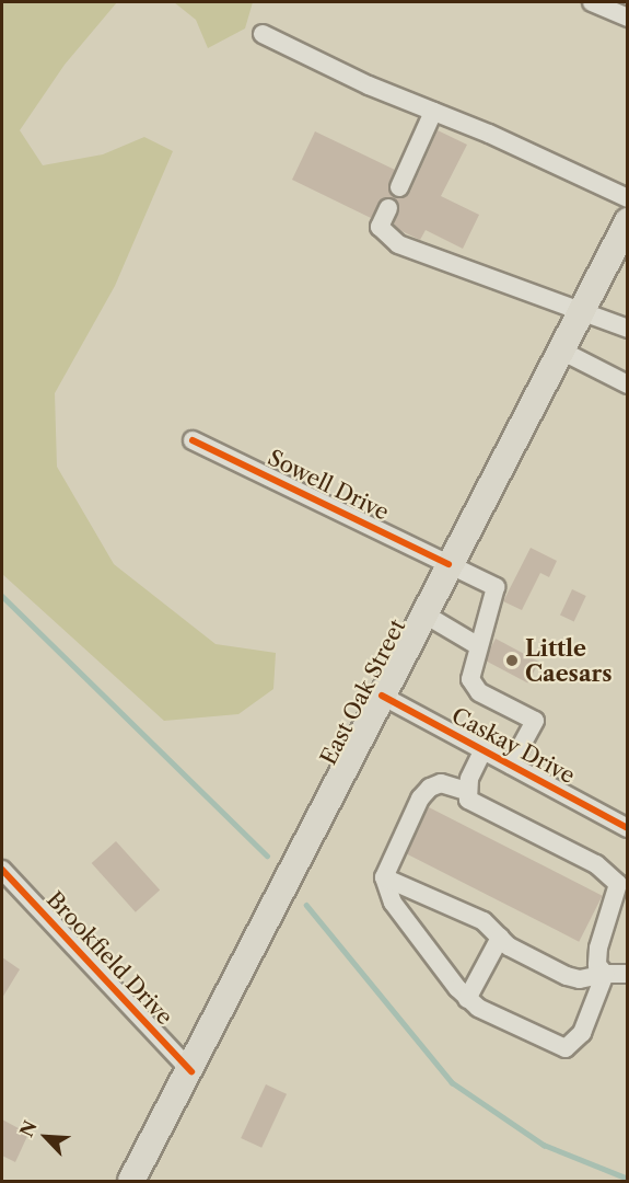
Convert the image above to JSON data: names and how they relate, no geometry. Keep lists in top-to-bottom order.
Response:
{
  "streets": {
    "highway": ["East Oak Street"],
    "street": ["Sowell Drive", "Caskay Drive", "Brookfield Drive"]
  },
  "crossings": [
    ["Sowell Drive", "East Oak Street"],
    ["East Oak Street", "Caskay Drive"],
    ["East Oak Street", "Brookfield Drive"]
  ],
  "places": ["Little Caesars"],
  "north": "top left"
}
